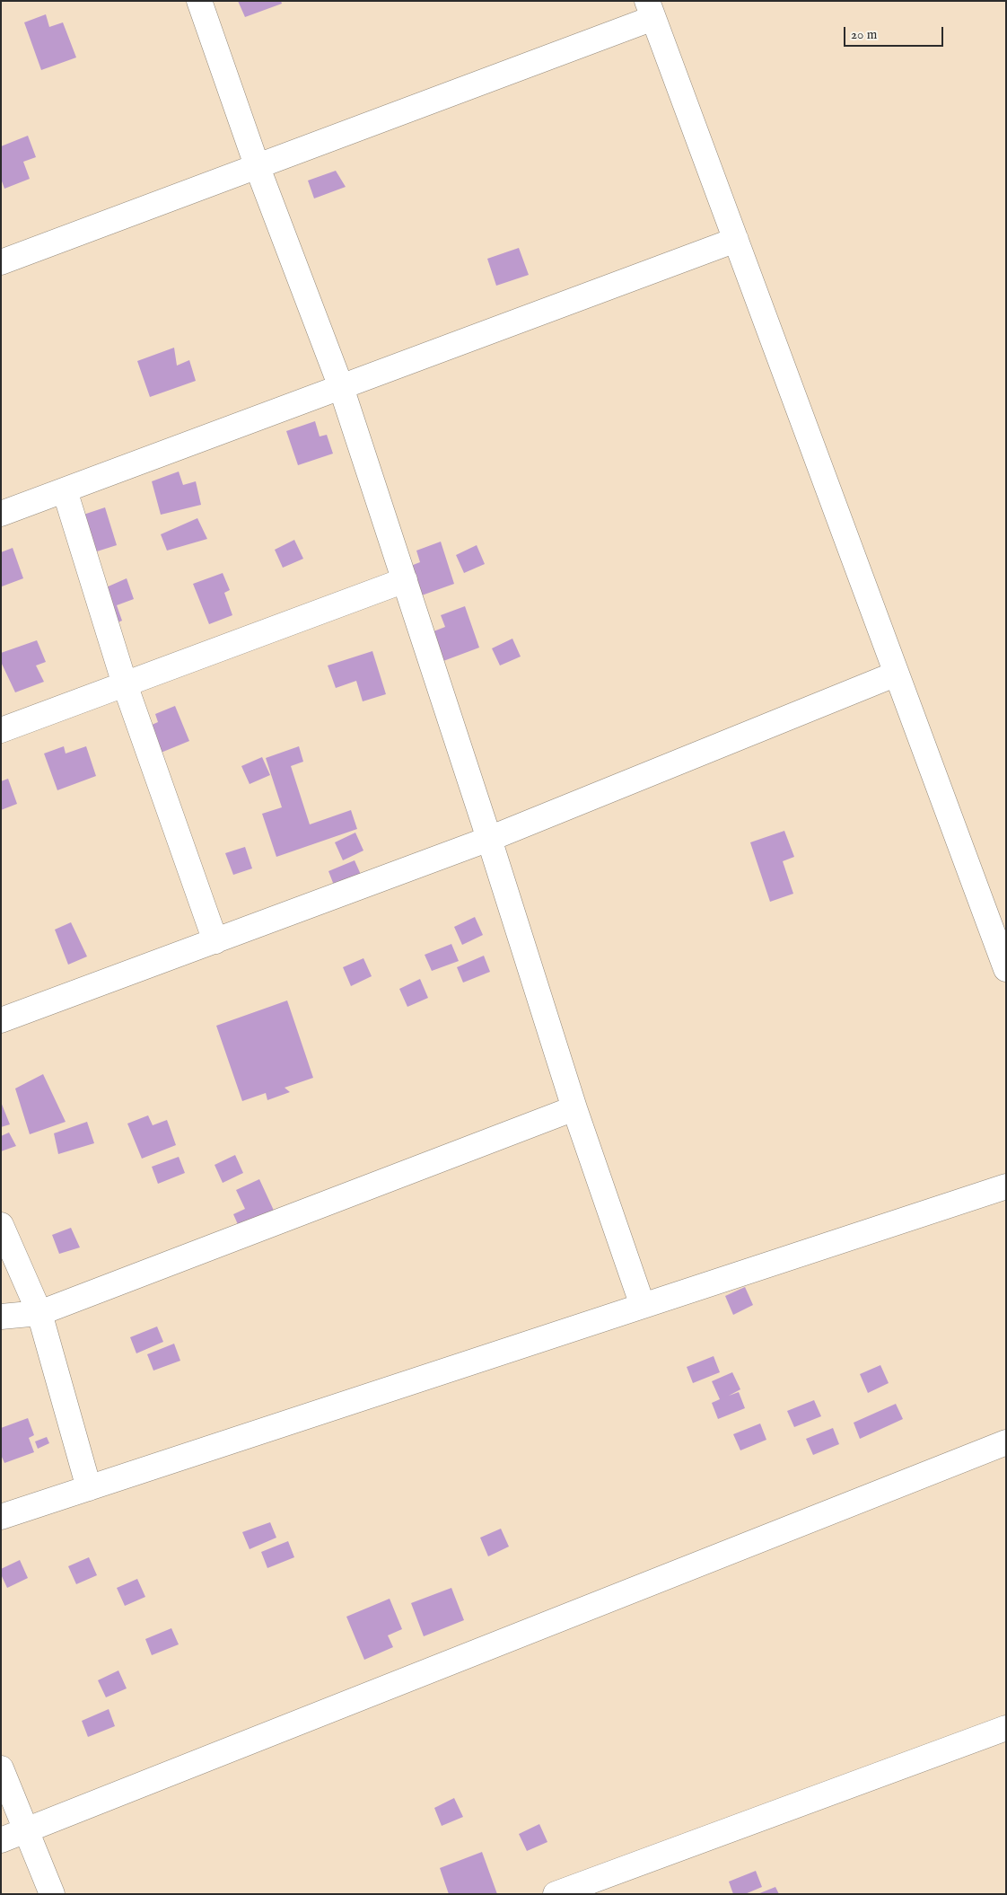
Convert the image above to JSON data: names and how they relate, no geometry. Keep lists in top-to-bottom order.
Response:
{
  "scale_bar": "20 m"
}
